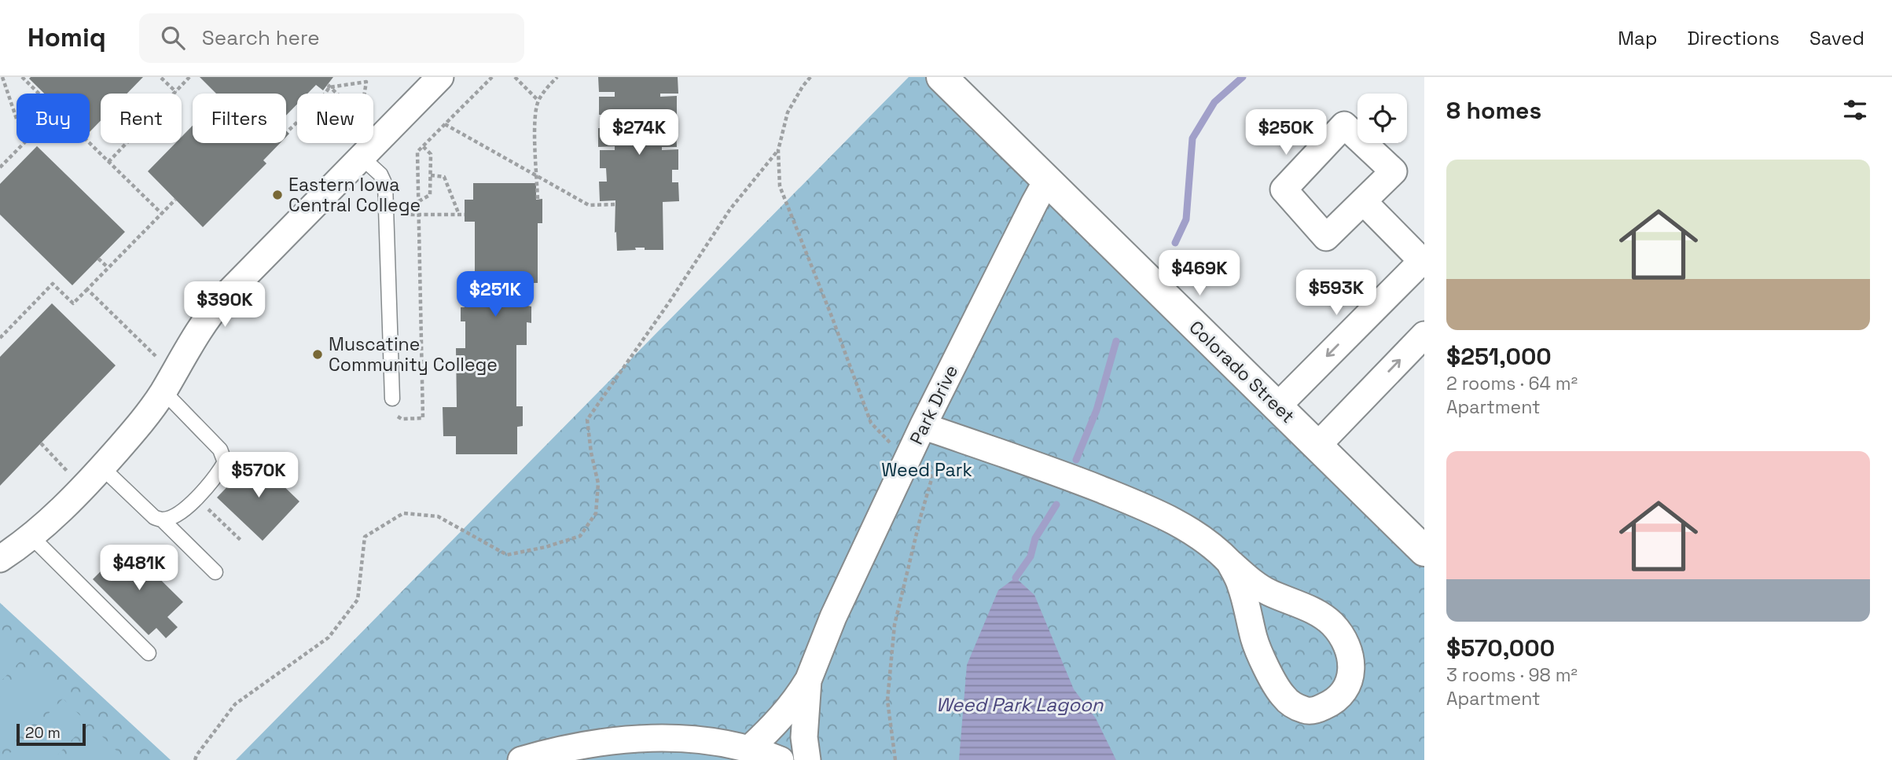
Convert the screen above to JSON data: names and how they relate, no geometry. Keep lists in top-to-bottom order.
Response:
{
  "streets": {
    "street": ["Colorado Street", "Park Drive"]
  },
  "crossings": [
    ["Colorado Street", "Park Drive"]
  ],
  "water": ["Weed Park Lagoon"],
  "parks": ["Weed Park"],
  "places": ["Eastern Iowa Central College", "Muscatine Community College"],
  "scale_bar": "20 m",
  "page": {
    "header": "Homiq",
    "search": "Search here",
    "nav": ["Map", "Directions", "Saved"],
    "heading": "8 homes",
    "chip": [
      "Buy",
      "Rent",
      "Filters",
      "New"
    ],
    "price": [
      "$274K",
      "$250K",
      "$469K",
      "$593K",
      "$251K",
      "$390K",
      "$570K",
      "$481K"
    ],
    "list": [
      {
        "name": "$251,000",
        "note": "2 rooms · 64 m² · Apartment"
      },
      {
        "name": "$570,000",
        "note": "3 rooms · 98 m² · Apartment"
      }
    ],
    "scale": "20 m"
  }
}
